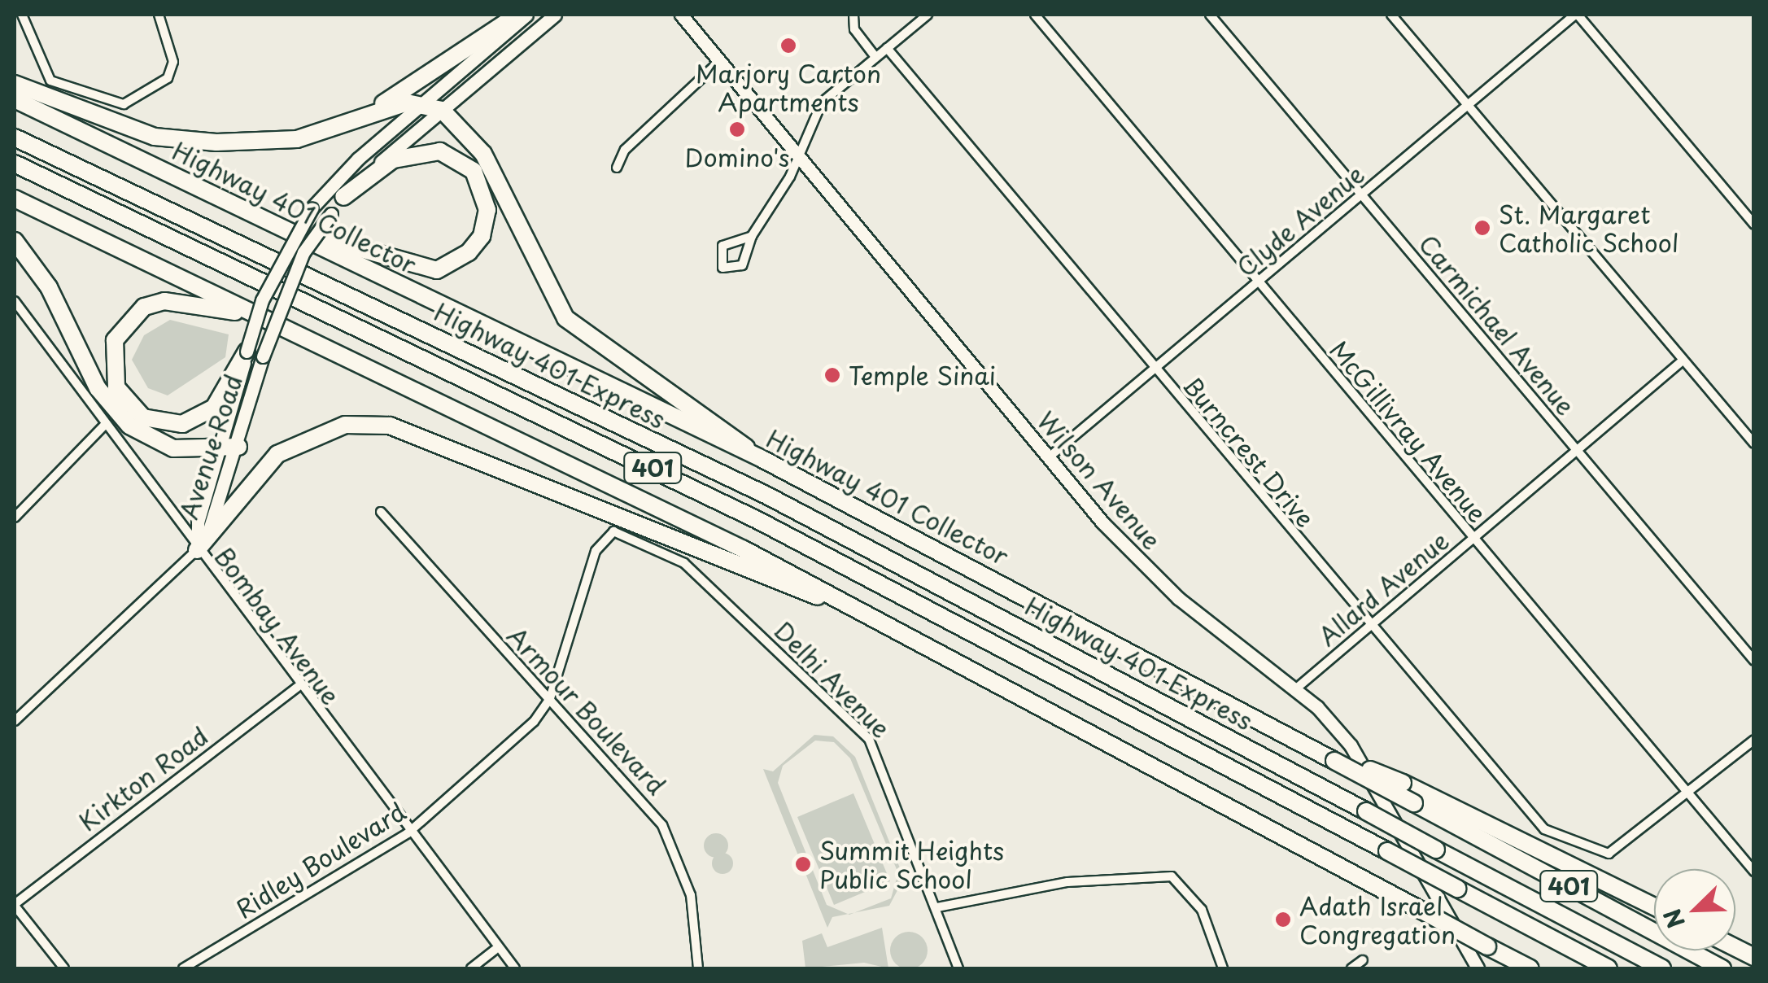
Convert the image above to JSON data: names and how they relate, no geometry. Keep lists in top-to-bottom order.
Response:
{
  "streets": {
    "highway": ["Highway 401 Collector", "Highway 401 Express", "401"],
    "main road": ["Avenue Road", "Wilson Avenue"],
    "street": [
      "Clyde Avenue",
      "Carmichael Avenue",
      "McGillivray Avenue",
      "Burncrest Drive",
      "Allard Avenue",
      "Bombay Avenue",
      "Delhi Avenue",
      "Armour Boulevard",
      "Kirkton Road",
      "Ridley Boulevard"
    ]
  },
  "crossings": [
    ["Clyde Avenue", "Carmichael Avenue"],
    ["Clyde Avenue", "McGillivray Avenue"],
    ["Clyde Avenue", "Burncrest Drive"],
    ["Clyde Avenue", "Wilson Avenue"],
    ["Carmichael Avenue", "Allard Avenue"],
    ["McGillivray Avenue", "Burncrest Drive"],
    ["McGillivray Avenue", "Allard Avenue"],
    ["Avenue Road", "Bombay Avenue"],
    ["Burncrest Drive", "Allard Avenue"],
    ["Wilson Avenue", "Allard Avenue"],
    ["Bombay Avenue", "Kirkton Road"],
    ["Bombay Avenue", "Ridley Boulevard"],
    ["Delhi Avenue", "Ridley Boulevard"],
    ["Armour Boulevard", "Ridley Boulevard"]
  ],
  "places": [
    "Marjory Carton Apartments",
    "Domino's",
    "St. Margaret Catholic School",
    "Temple Sinai",
    "Summit Heights Public School",
    "Adath Israel Congregation"
  ],
  "north": "bottom left"
}
